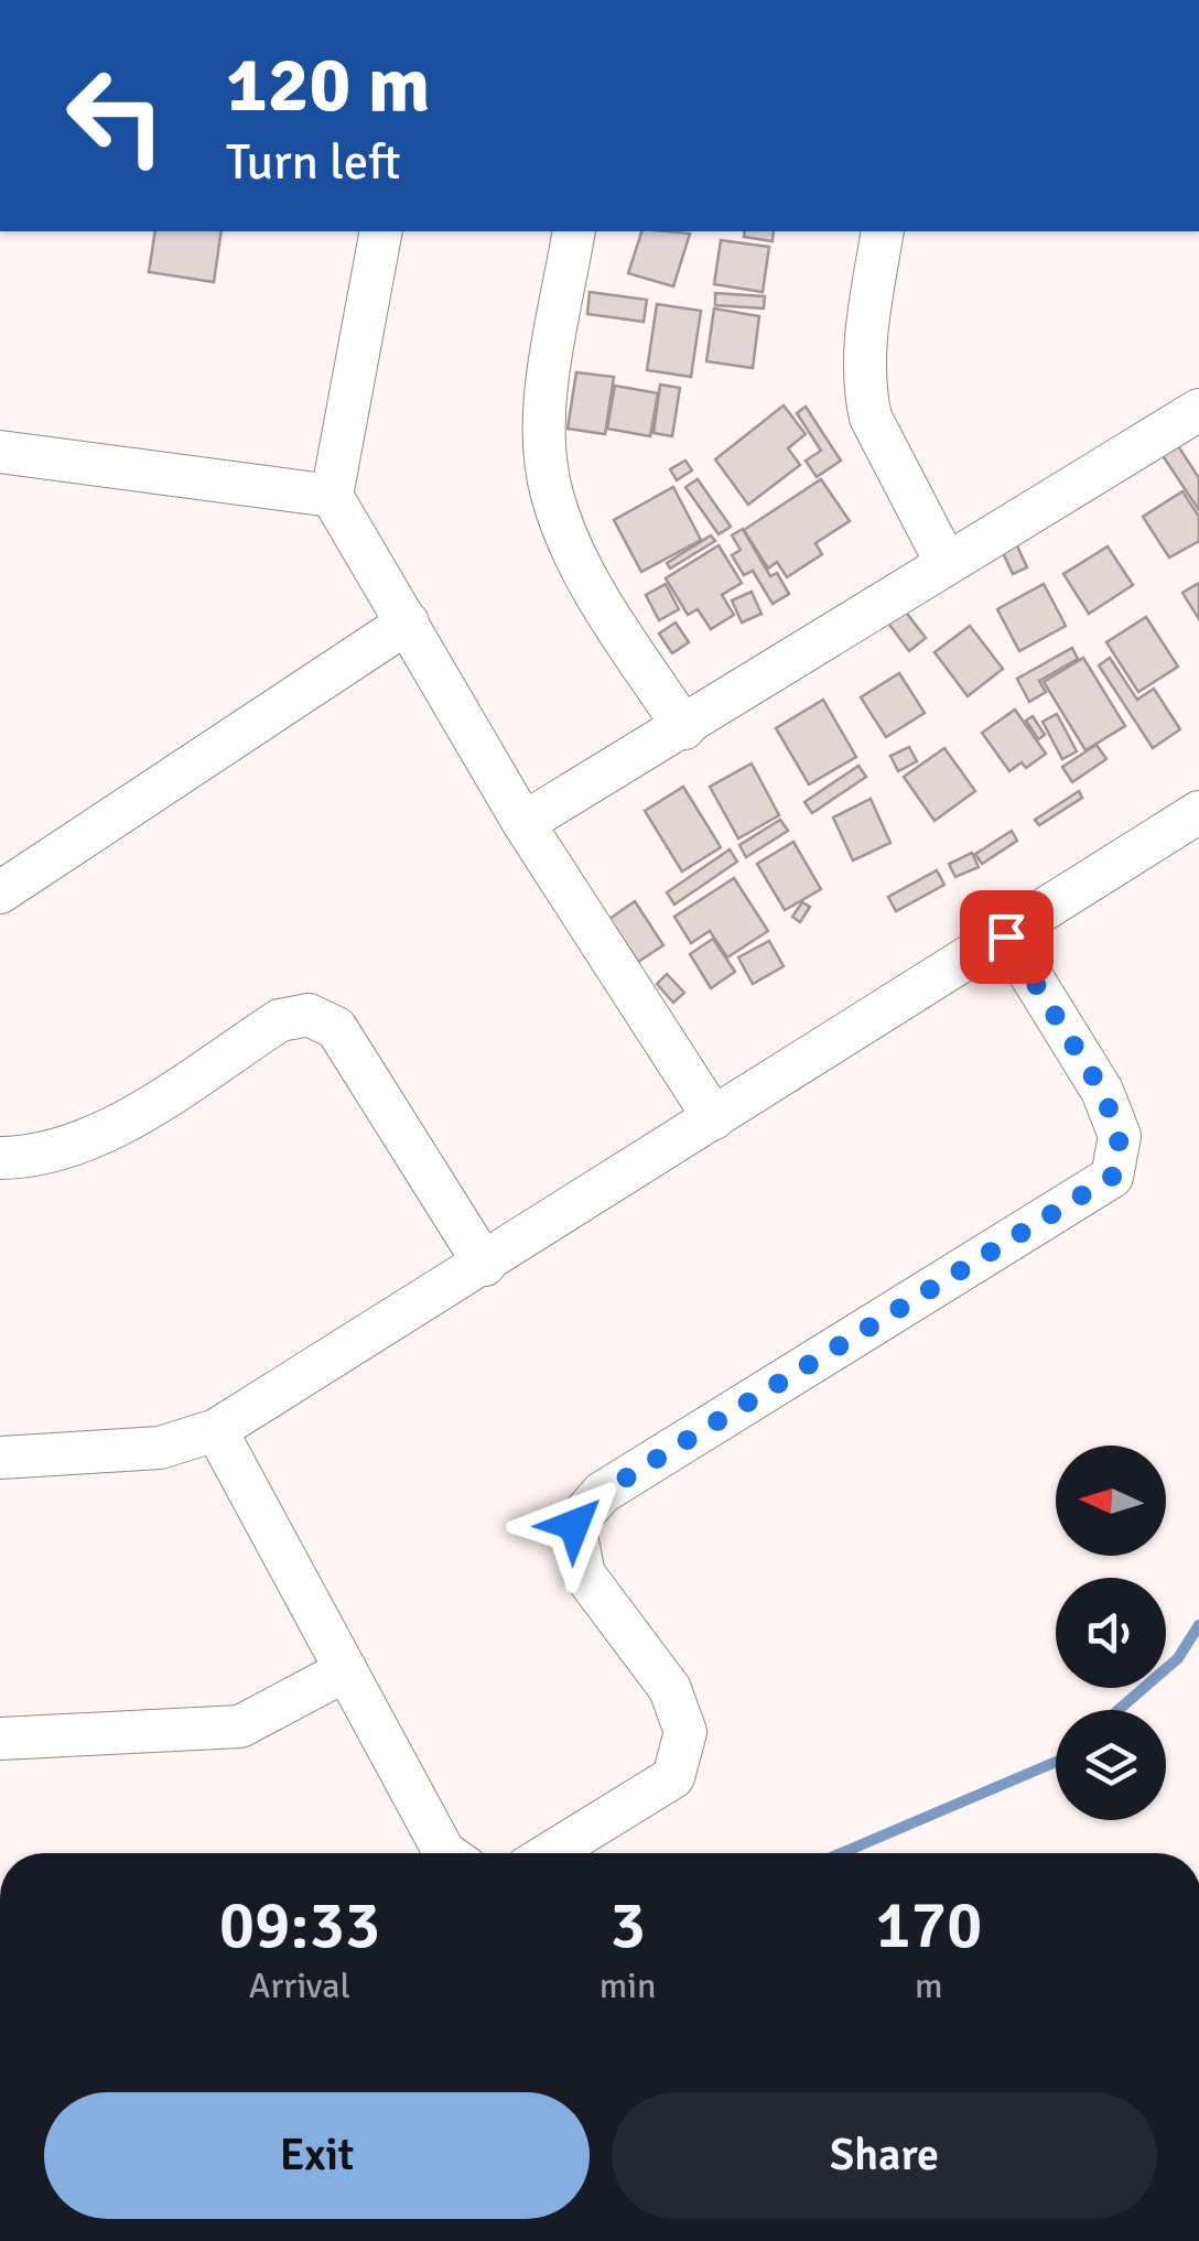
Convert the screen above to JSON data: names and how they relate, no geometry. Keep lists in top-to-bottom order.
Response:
{
  "north": "left",
  "page": {
    "turn": ["120 m", "Turn left"],
    "eta": [
      "09:33",
      "Arrival",
      "3",
      "min",
      "170",
      "m"
    ],
    "buttons": ["Exit", "Share"]
  }
}
